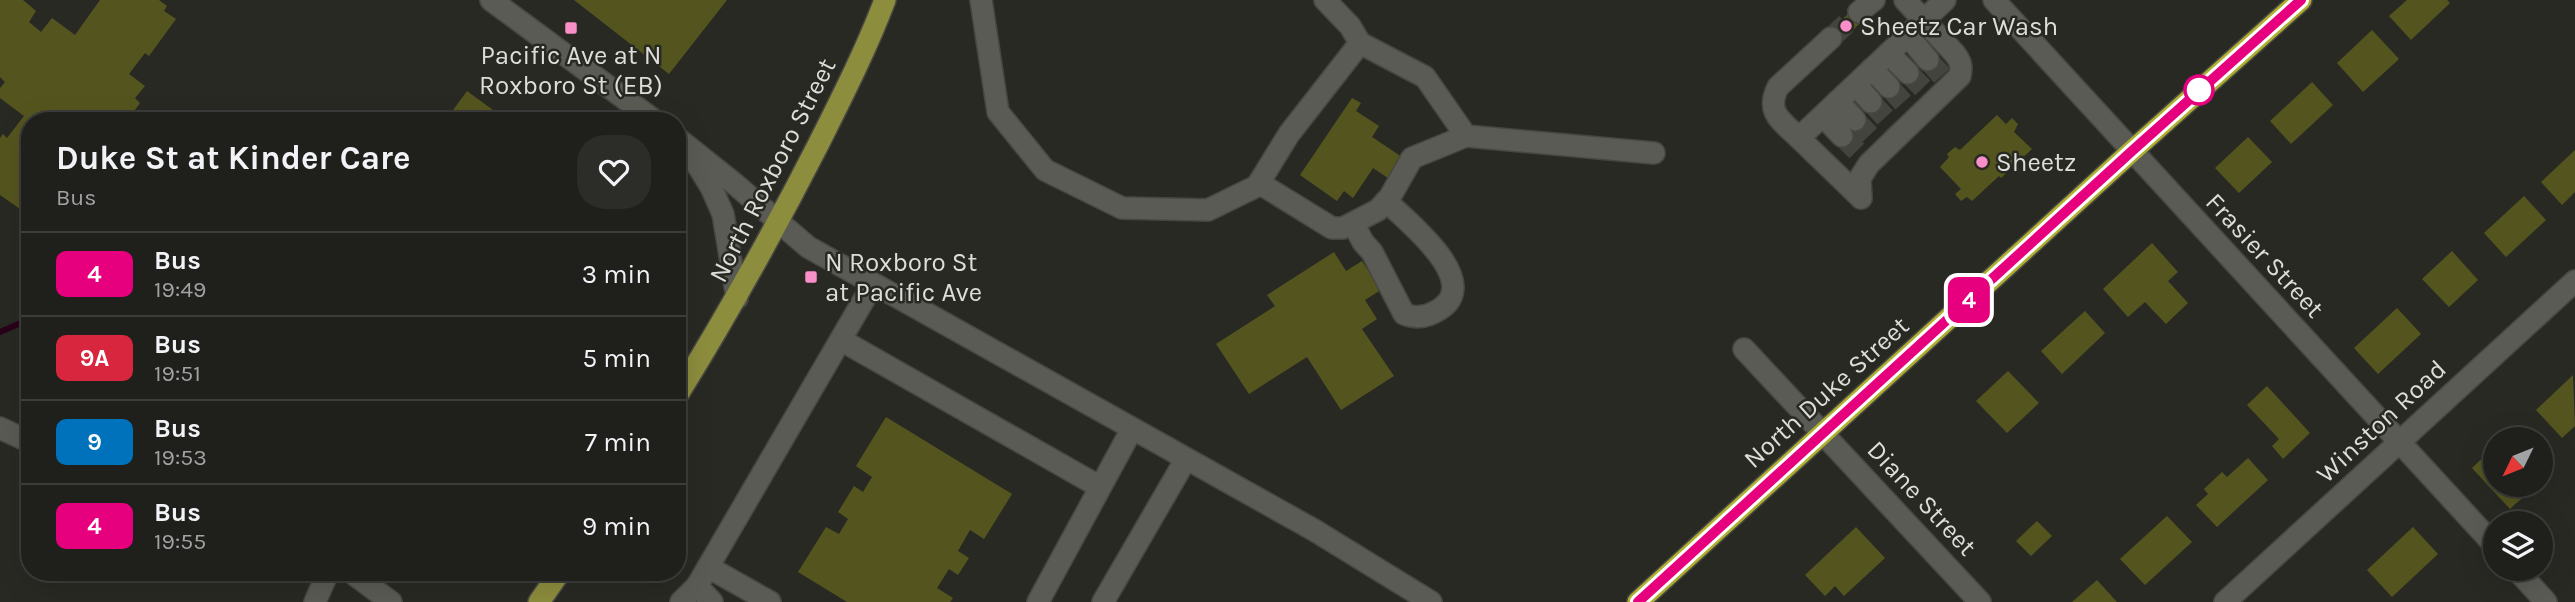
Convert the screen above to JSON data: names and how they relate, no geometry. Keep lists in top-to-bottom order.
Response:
{
  "streets": {
    "highway": ["North Duke Street"],
    "main road": ["North Roxboro Street"],
    "street": ["Frasier Street", "Winston Road", "Diane Street"]
  },
  "crossings": [
    ["Frasier Street", "North Duke Street"],
    ["Frasier Street", "Winston Road"],
    ["North Duke Street", "Diane Street"]
  ],
  "places": {
    "other": ["Sheetz Car Wash", "Sheetz"],
    "transit": ["Pacific Ave at N Roxboro St (EB)", "N Roxboro St at Pacific Ave"]
  },
  "lines": ["bus line 4"],
  "north": "bottom left",
  "page": {
    "on_map": "4",
    "heading": ["Duke St at Kinder Care", "Bus"],
    "list": [
      {
        "mark": "4",
        "name": "Bus",
        "note": "19:49",
        "value": "3 min"
      },
      {
        "mark": "9A",
        "name": "Bus",
        "note": "19:51",
        "value": "5 min"
      },
      {
        "mark": "9",
        "name": "Bus",
        "note": "19:53",
        "value": "7 min"
      },
      {
        "mark": "4",
        "name": "Bus",
        "note": "19:55",
        "value": "9 min"
      }
    ]
  }
}
